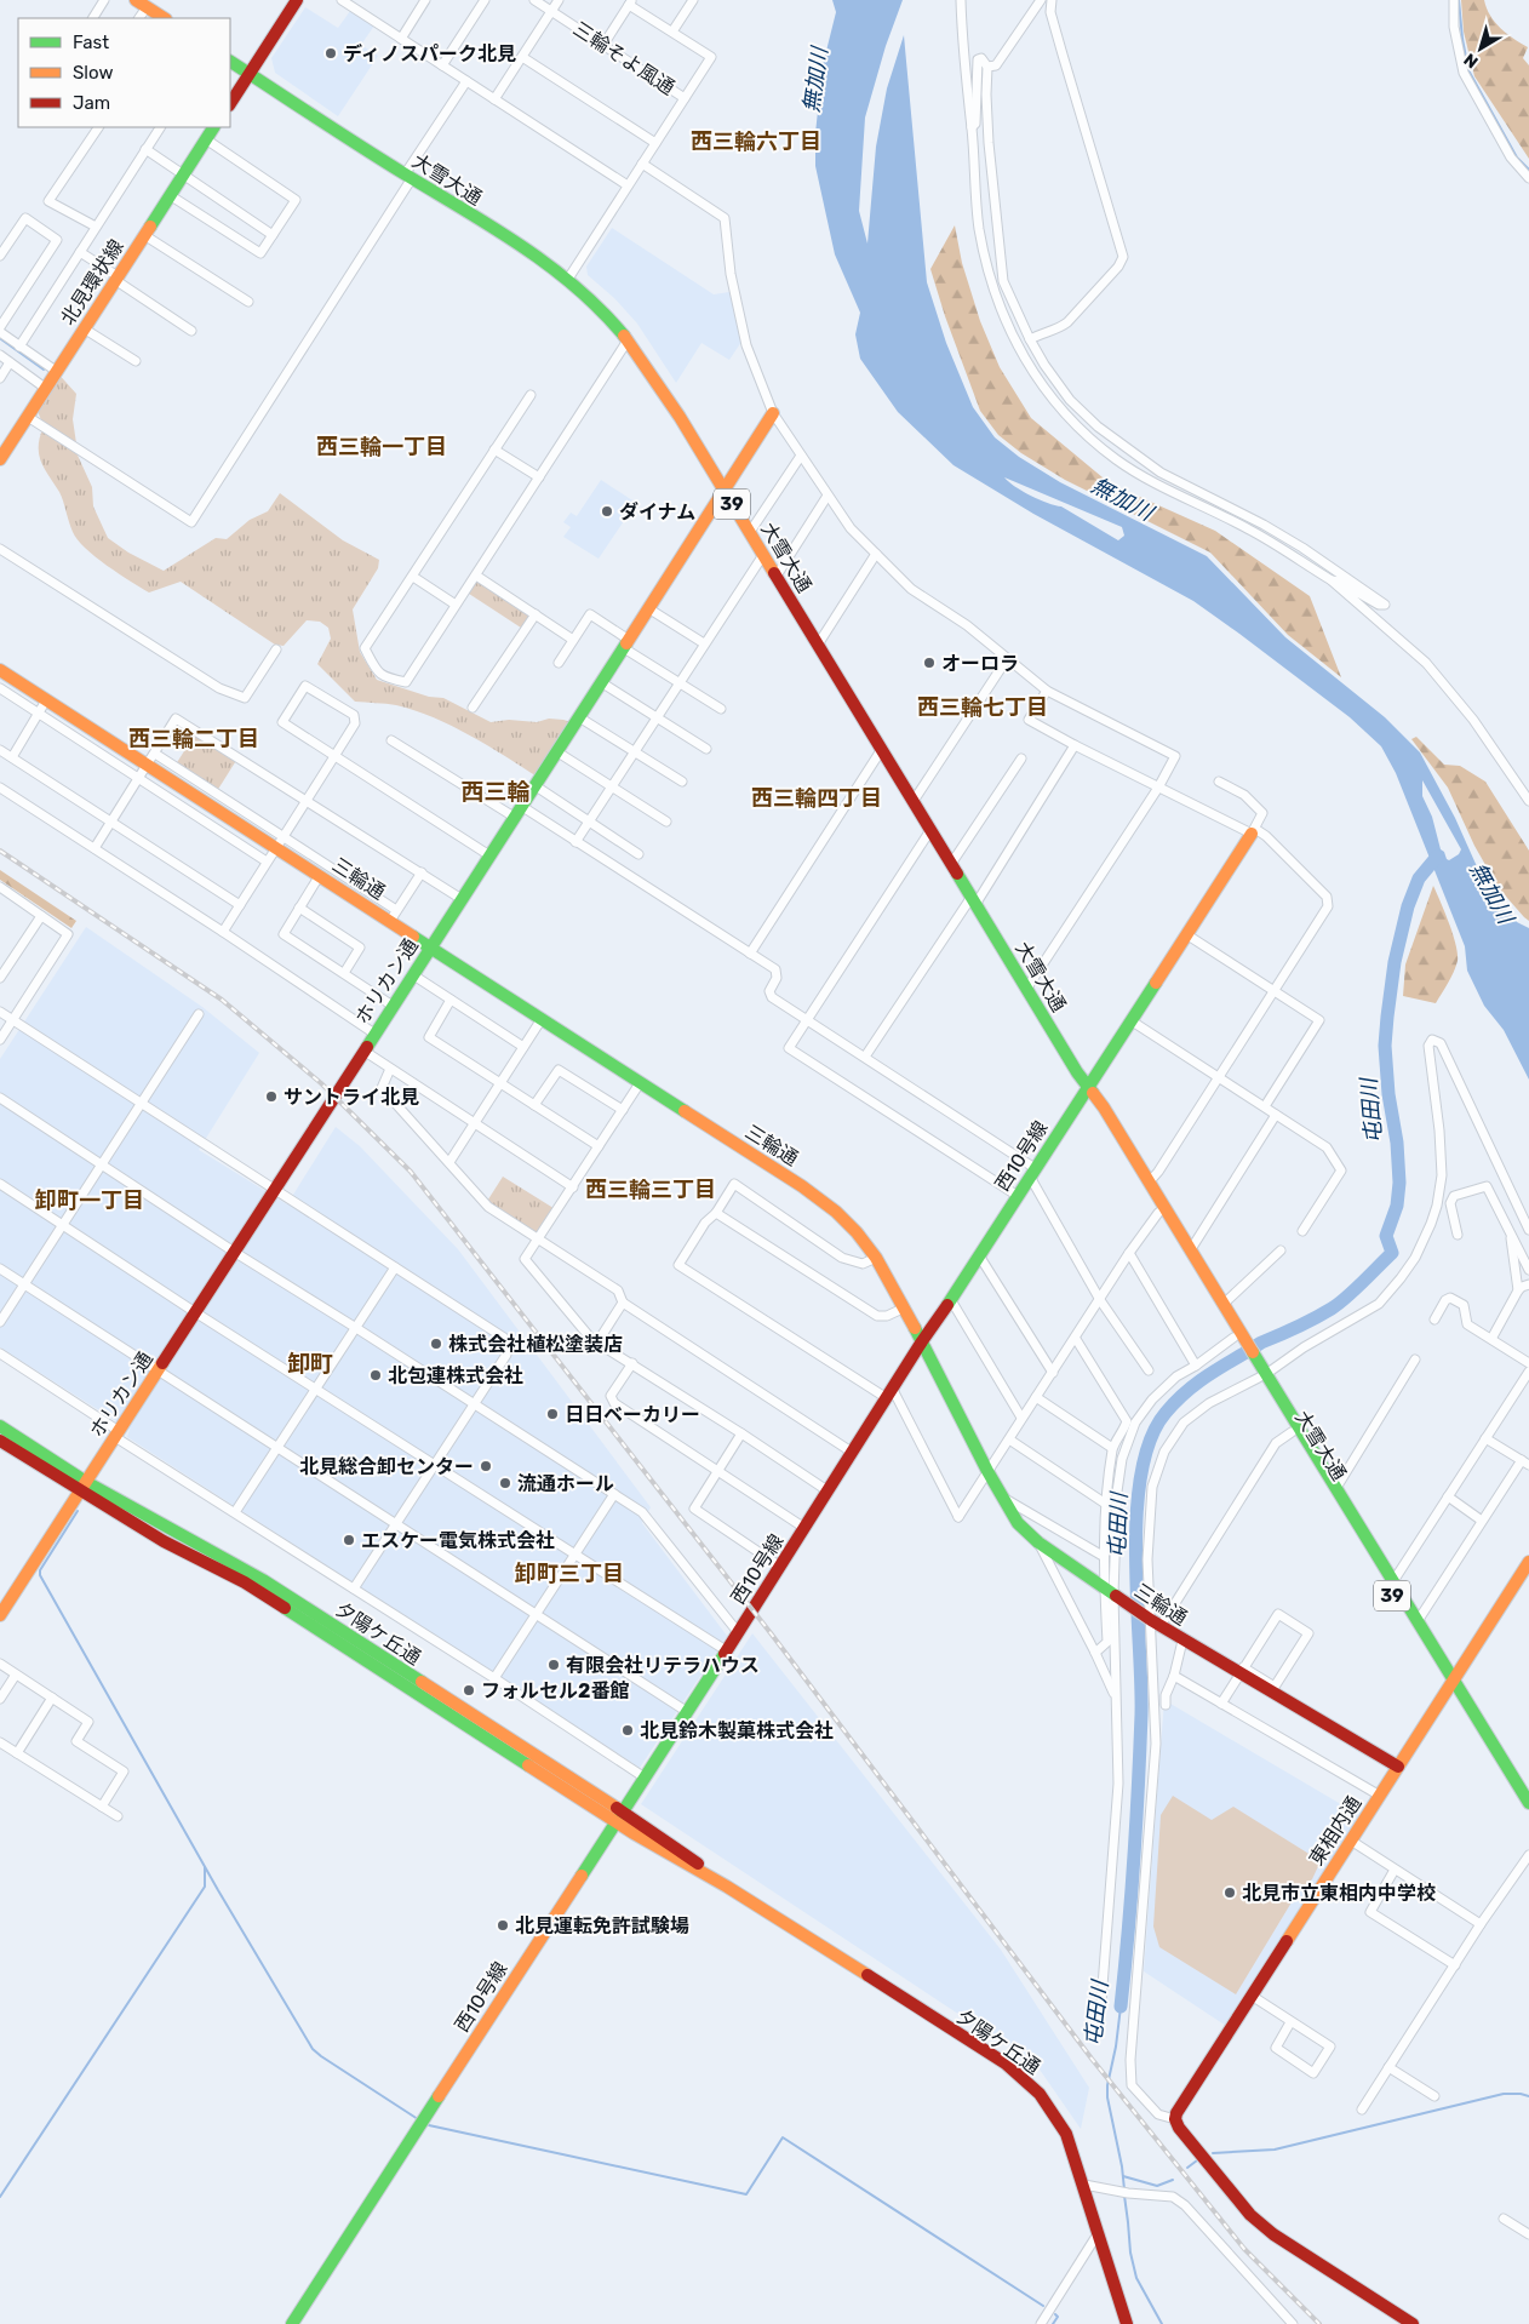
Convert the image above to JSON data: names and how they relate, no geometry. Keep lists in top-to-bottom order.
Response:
{
  "streets": {
    "main road": [
      "大雪大通",
      "北見環状線",
      "39",
      "三輪通",
      "ホリカン通",
      "西10号線",
      "夕陽ケ丘通",
      "東相内通"
    ],
    "street": ["三輪そよ風通"]
  },
  "crossings": [
    ["大雪大通", "ホリカン通"],
    ["大雪大通", "西10号線"],
    ["大雪大通", "東相内通"],
    ["三輪通", "ホリカン通"],
    ["三輪通", "西10号線"],
    ["三輪通", "東相内通"],
    ["ホリカン通", "夕陽ケ丘通"],
    ["西10号線", "夕陽ケ丘通"]
  ],
  "districts": [
    "西三輪六丁目",
    "西三輪一丁目",
    "西三輪七丁目",
    "西三輪二丁目",
    "西三輪",
    "西三輪四丁目",
    "西三輪三丁目",
    "卸町一丁目",
    "卸町",
    "卸町三丁目"
  ],
  "water": ["無加川", "屯田川"],
  "places": [
    "ディノスパーク北見",
    "ダイナム",
    "オーロラ",
    "サントライ北見",
    "株式会社植松塗装店",
    "北包連株式会社",
    "日日ベーカリー",
    "北見総合卸センター",
    "流通ホール",
    "エスケー電気株式会社",
    "有限会社リテラハウス",
    "フォルセル2番館",
    "北見鈴木製菓株式会社",
    "北見市立東相内中学校",
    "北見運転免許試験場"
  ],
  "legend": ["Fast", "Slow", "Jam"],
  "north": "bottom left"
}
